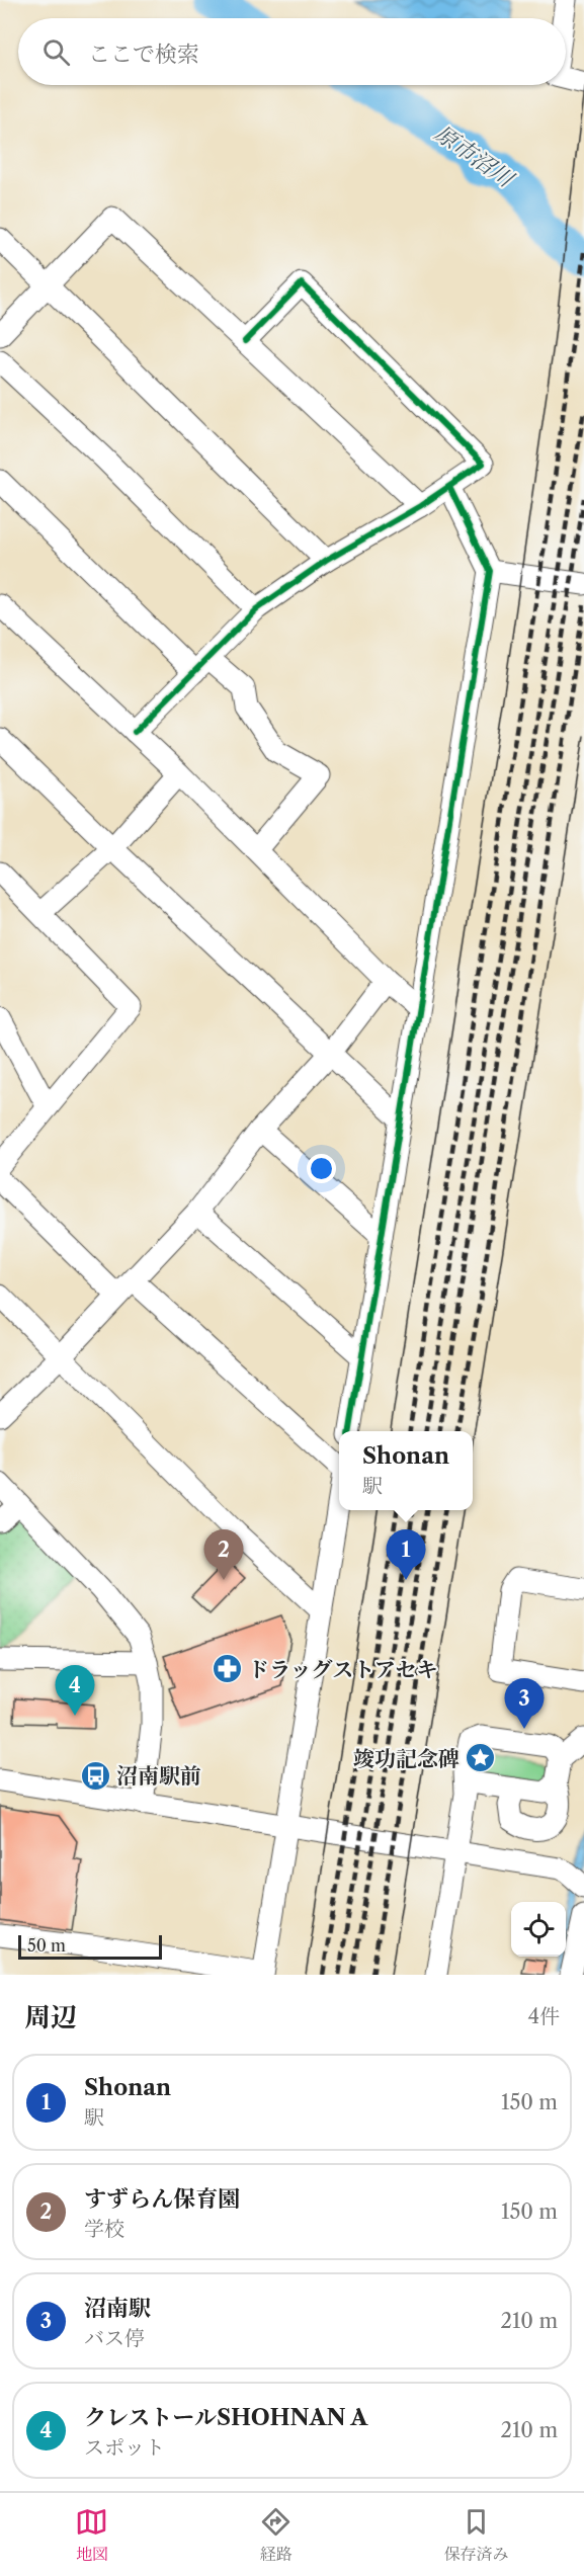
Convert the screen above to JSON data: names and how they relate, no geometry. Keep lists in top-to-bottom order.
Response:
{
  "water": ["原市沼川"],
  "places": {
    "pharmacy": ["ドラッグストアセキ"],
    "place": ["竣功記念碑"],
    "bus stop": ["沼南駅前"]
  },
  "scale_bar": "50 m",
  "page": {
    "search": "ここで検索",
    "popup": ["Shonan", "駅"],
    "pins": [
      "1",
      "2",
      "4",
      "3"
    ],
    "scale": "50 m",
    "heading": ["周辺", "4件"],
    "list": [
      {
        "mark": "1",
        "name": "Shonan",
        "note": "駅",
        "value": "150 m"
      },
      {
        "mark": "2",
        "name": "すずらん保育園",
        "note": "学校",
        "value": "150 m"
      },
      {
        "mark": "3",
        "name": "沼南駅",
        "note": "バス停",
        "value": "210 m"
      },
      {
        "mark": "4",
        "name": "クレストールSHOHNAN A",
        "note": "スポット",
        "value": "210 m"
      }
    ],
    "nav": ["地図", "経路", "保存済み"]
  }
}
